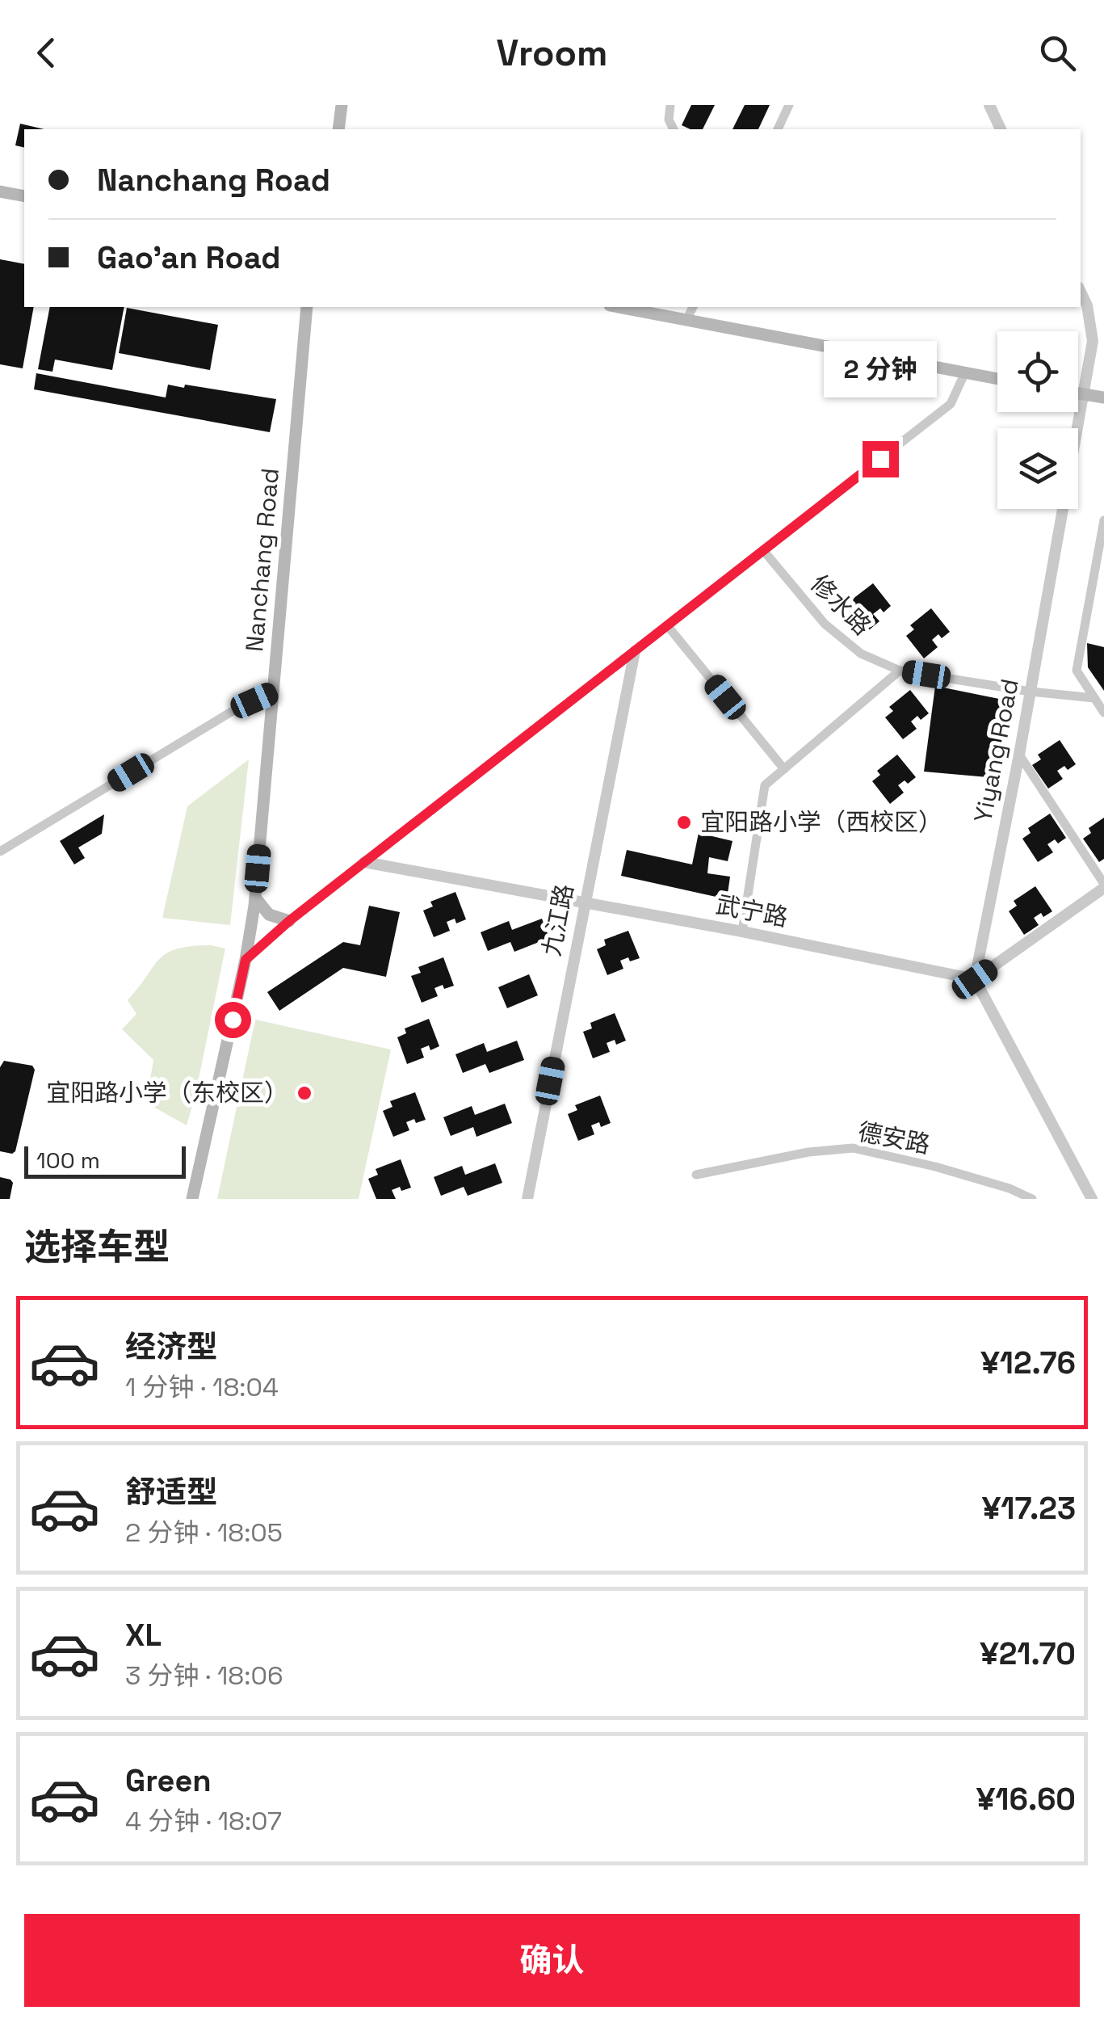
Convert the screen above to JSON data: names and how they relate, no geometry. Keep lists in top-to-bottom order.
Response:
{
  "streets": {
    "main road": ["Nanchang Road"],
    "street": [
      "修水路",
      "Yiyang Road",
      "武宁路",
      "九江路",
      "德安路"
    ]
  },
  "crossings": [
    ["修水路", "Yiyang Road"],
    ["Yiyang Road", "武宁路"],
    ["武宁路", "九江路"]
  ],
  "places": ["宜阳路小学（西校区）", "宜阳路小学（东校区）"],
  "scale_bar": "100 m",
  "page": {
    "header": "Vroom",
    "banner": ["Nanchang Road", "Gao'an Road"],
    "bubble": "2 分钟",
    "scale": "100 m",
    "heading": "选择车型",
    "list": [
      {
        "name": "经济型",
        "note": "1 分钟 · 18:04",
        "value": "¥12.76"
      },
      {
        "name": "舒适型",
        "note": "2 分钟 · 18:05",
        "value": "¥17.23"
      },
      {
        "name": "XL",
        "note": "3 分钟 · 18:06",
        "value": "¥21.70"
      },
      {
        "name": "Green",
        "note": "4 分钟 · 18:07",
        "value": "¥16.60"
      }
    ],
    "buttons": "确认"
  }
}
